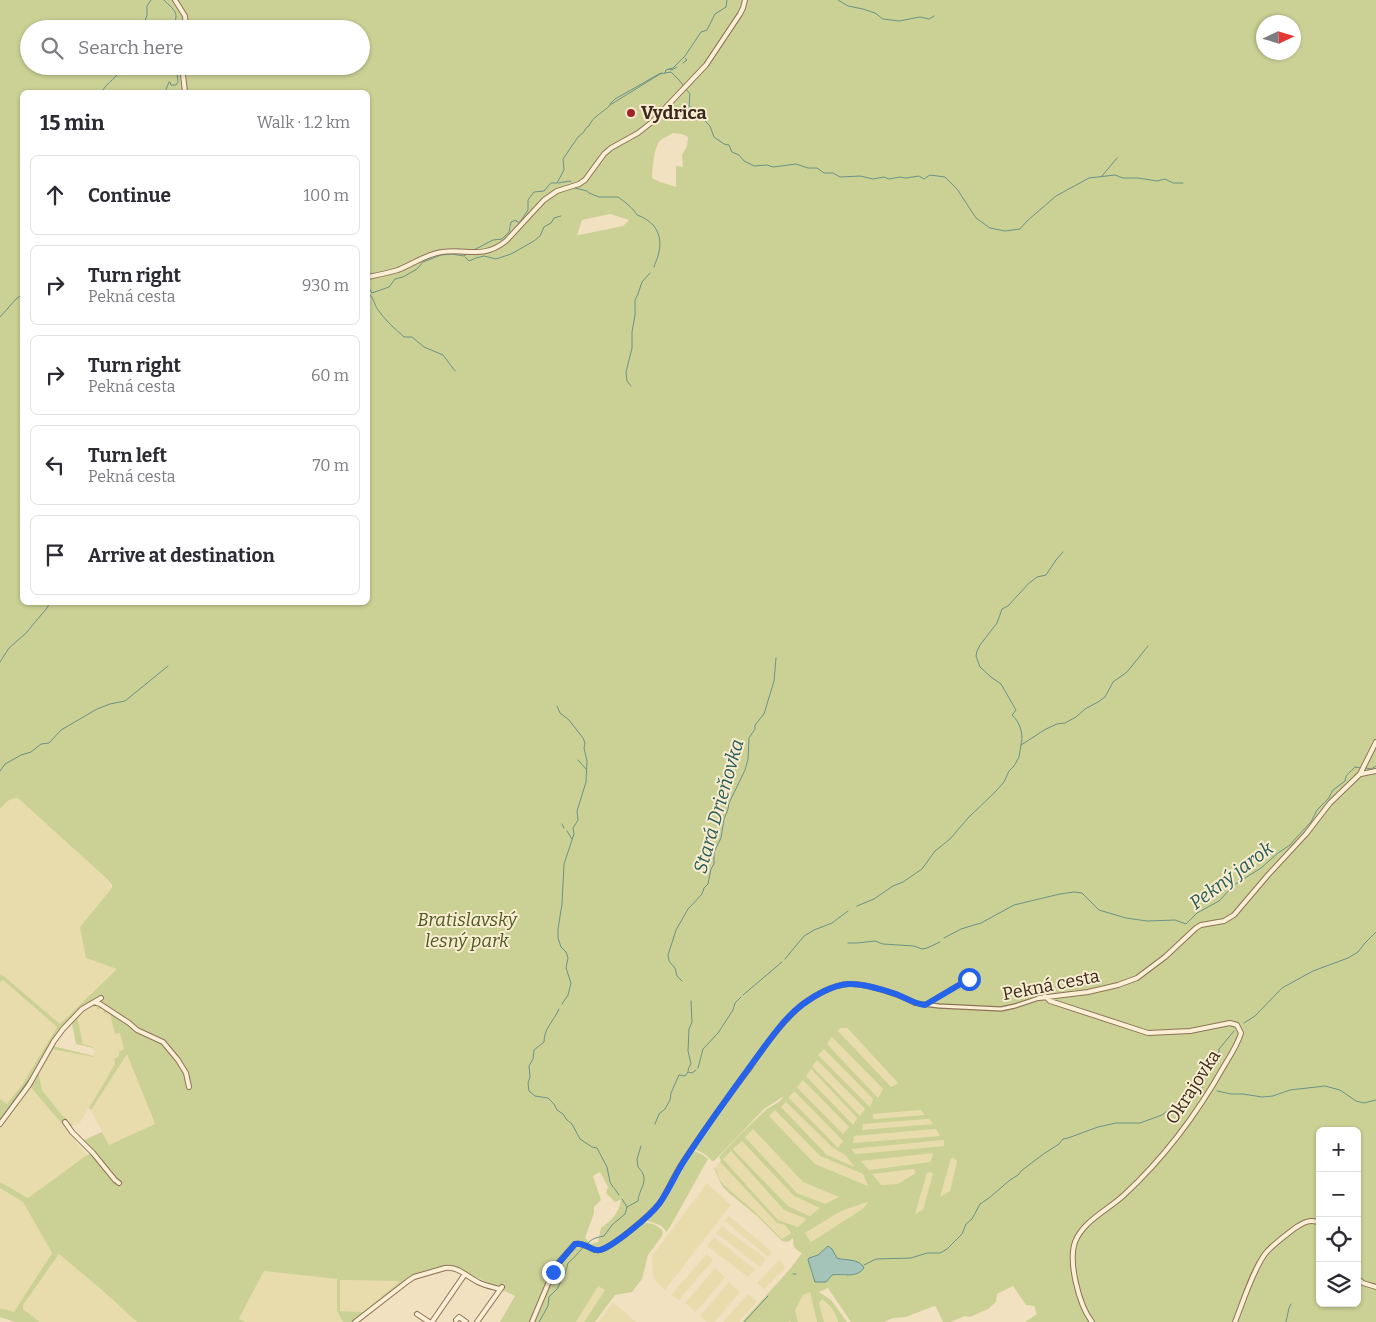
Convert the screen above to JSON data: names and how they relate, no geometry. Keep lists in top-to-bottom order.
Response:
{
  "streets": {
    "street": ["Pekná cesta", "Okrajovka"]
  },
  "crossings": [
    ["Pekná cesta", "Okrajovka"]
  ],
  "water": ["Stará Drieňovka", "Pekný jarok"],
  "parks": ["Bratislavský lesný park"],
  "places": ["Vydrica"],
  "north": "right",
  "page": {
    "search": "Search here",
    "heading": ["15 min", "Walk · 1.2 km"],
    "list": [
      ["Continue", "100 m"],
      ["Turn right", "Pekná cesta", "930 m"],
      ["Turn right", "Pekná cesta", "60 m"],
      ["Turn left", "Pekná cesta", "70 m"],
      "Arrive at destination"
    ],
    "map_buttons": ["+", "−"]
  }
}
